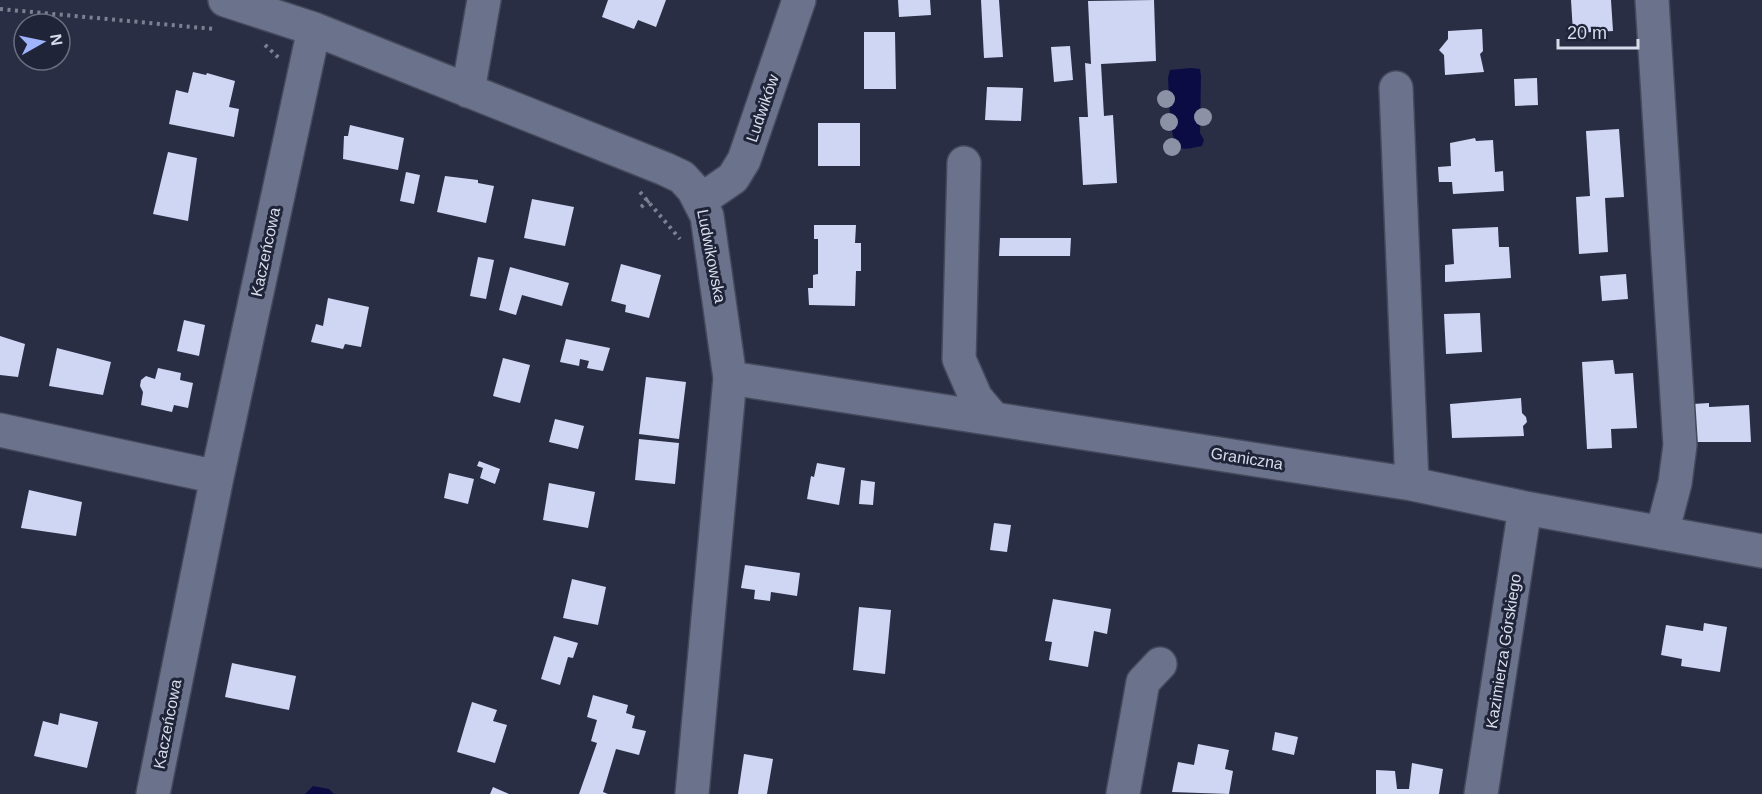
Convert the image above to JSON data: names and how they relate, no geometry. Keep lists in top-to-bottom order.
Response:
{
  "streets": {
    "street": [
      "Ludwików",
      "Kaczeńcowa",
      "Ludwikowska",
      "Graniczna",
      "Kazimierza Górskiego"
    ]
  },
  "crossings": [
    ["Ludwików", "Ludwikowska"],
    ["Kaczeńcowa", "Ludwikowska"],
    ["Ludwikowska", "Graniczna"],
    ["Graniczna", "Kazimierza Górskiego"]
  ],
  "scale_bar": "20 m",
  "north": "right"
}
